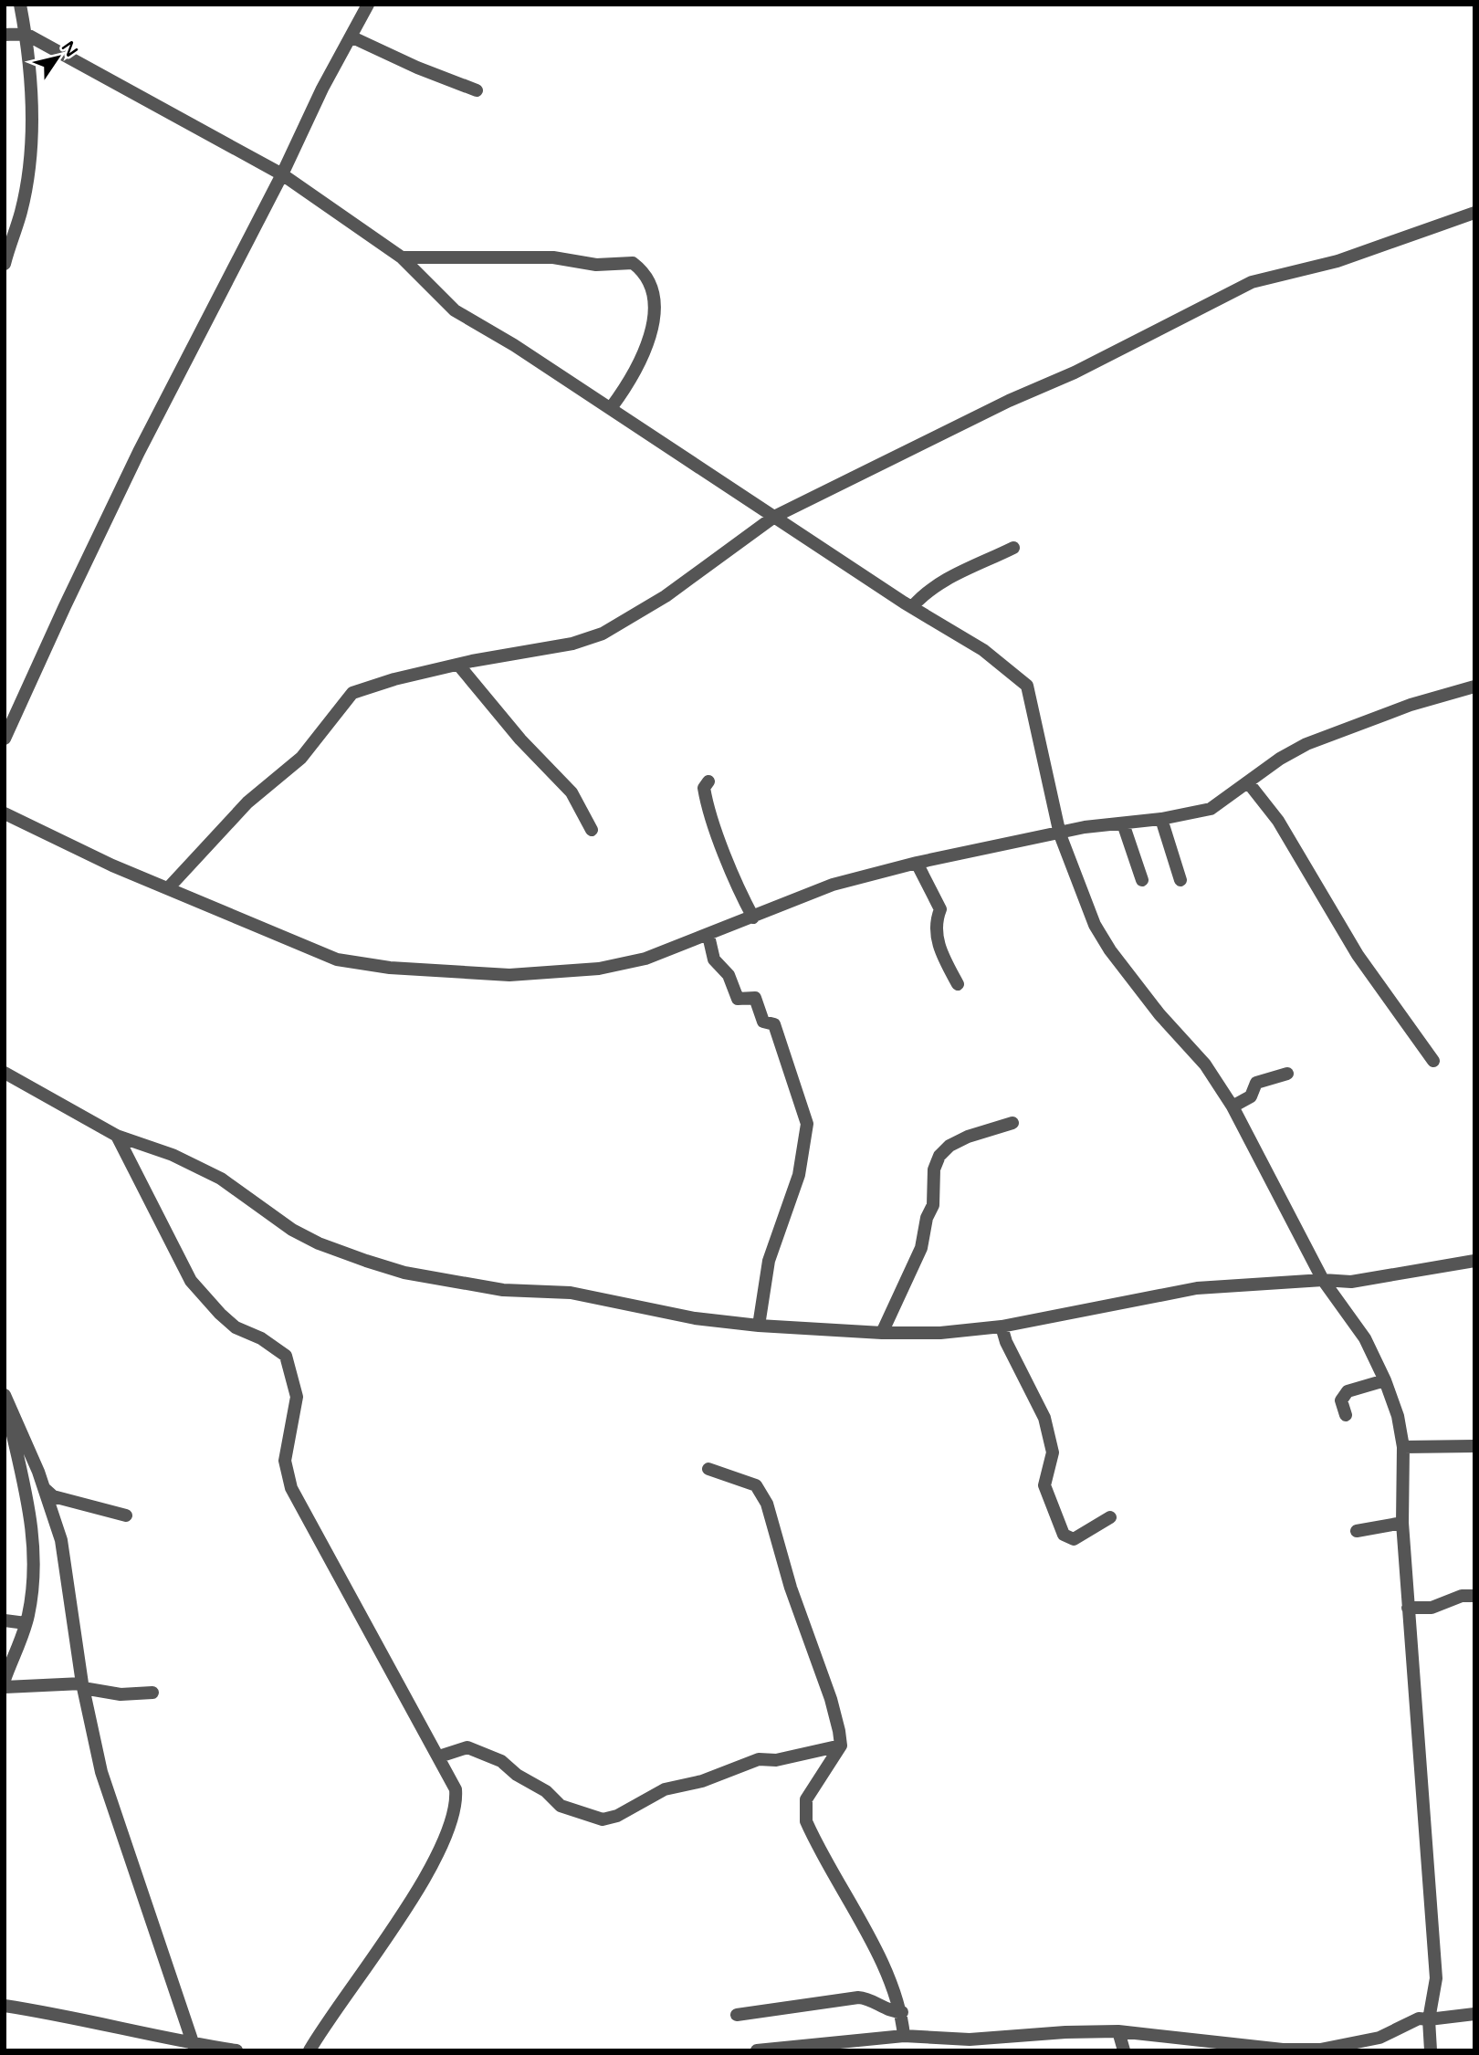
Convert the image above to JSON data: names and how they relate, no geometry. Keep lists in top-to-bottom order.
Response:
{
  "north": "top right"
}
